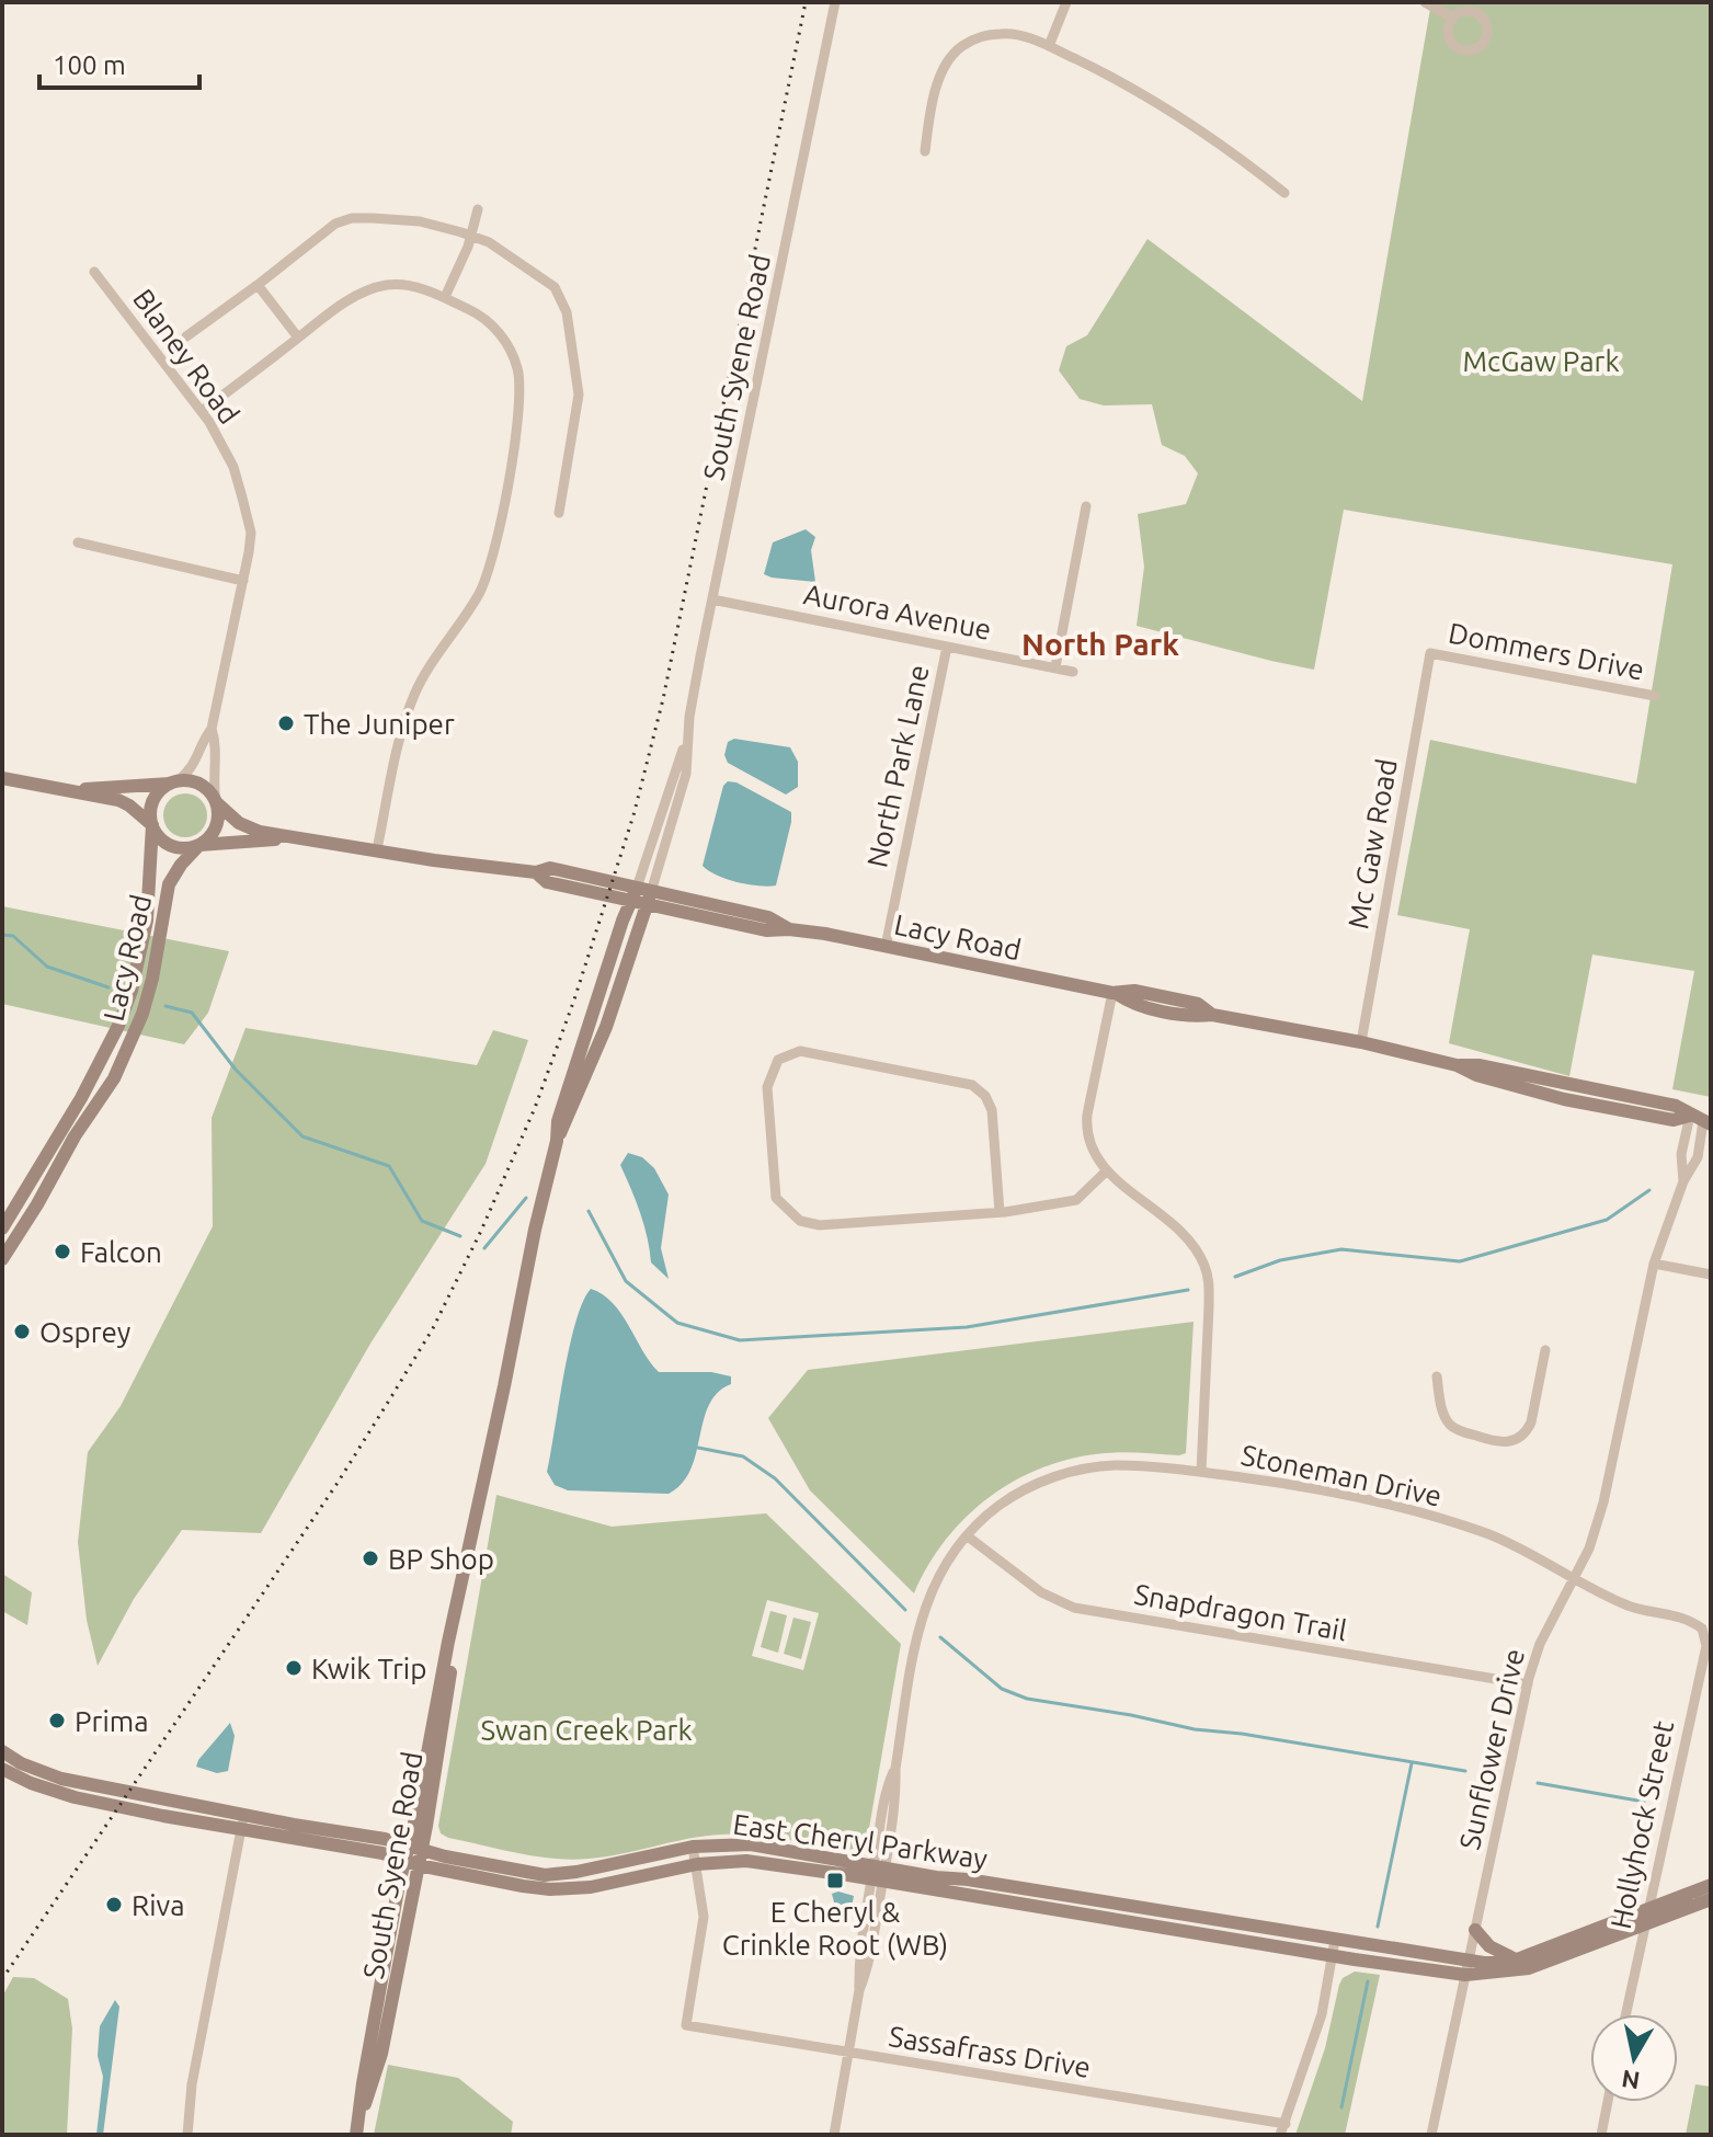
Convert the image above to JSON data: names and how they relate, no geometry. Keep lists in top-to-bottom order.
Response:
{
  "streets": {
    "street": [
      "Blaney Road",
      "South Syene Road",
      "Aurora Avenue",
      "Dommers Drive",
      "North Park Lane",
      "Mc Gaw Road",
      "Lacy Road",
      "Stoneman Drive",
      "Snapdragon Trail",
      "Sunflower Drive",
      "Hollyhock Street",
      "East Cheryl Parkway",
      "Sassafrass Drive"
    ]
  },
  "crossings": [
    ["Blaney Road", "Lacy Road"],
    ["South Syene Road", "Aurora Avenue"],
    ["South Syene Road", "Lacy Road"],
    ["South Syene Road", "East Cheryl Parkway"],
    ["Aurora Avenue", "North Park Lane"],
    ["Dommers Drive", "Mc Gaw Road"],
    ["North Park Lane", "Lacy Road"],
    ["Mc Gaw Road", "Lacy Road"],
    ["Lacy Road", "Sunflower Drive"],
    ["Stoneman Drive", "Snapdragon Trail"],
    ["Stoneman Drive", "Sunflower Drive"],
    ["Stoneman Drive", "Hollyhock Street"],
    ["Stoneman Drive", "East Cheryl Parkway"],
    ["Stoneman Drive", "Sassafrass Drive"],
    ["Snapdragon Trail", "Sunflower Drive"],
    ["Sunflower Drive", "East Cheryl Parkway"],
    ["Hollyhock Street", "East Cheryl Parkway"],
    ["East Cheryl Parkway", "Sassafrass Drive"]
  ],
  "districts": ["North Park"],
  "parks": ["McGaw Park", "Swan Creek Park"],
  "places": {
    "other": [
      "The Juniper",
      "Falcon",
      "Osprey",
      "BP Shop",
      "Kwik Trip",
      "Prima",
      "Riva"
    ],
    "transit": ["E Cheryl & Crinkle Root (WB)"]
  },
  "scale_bar": "100 m",
  "north": "bottom"
}
